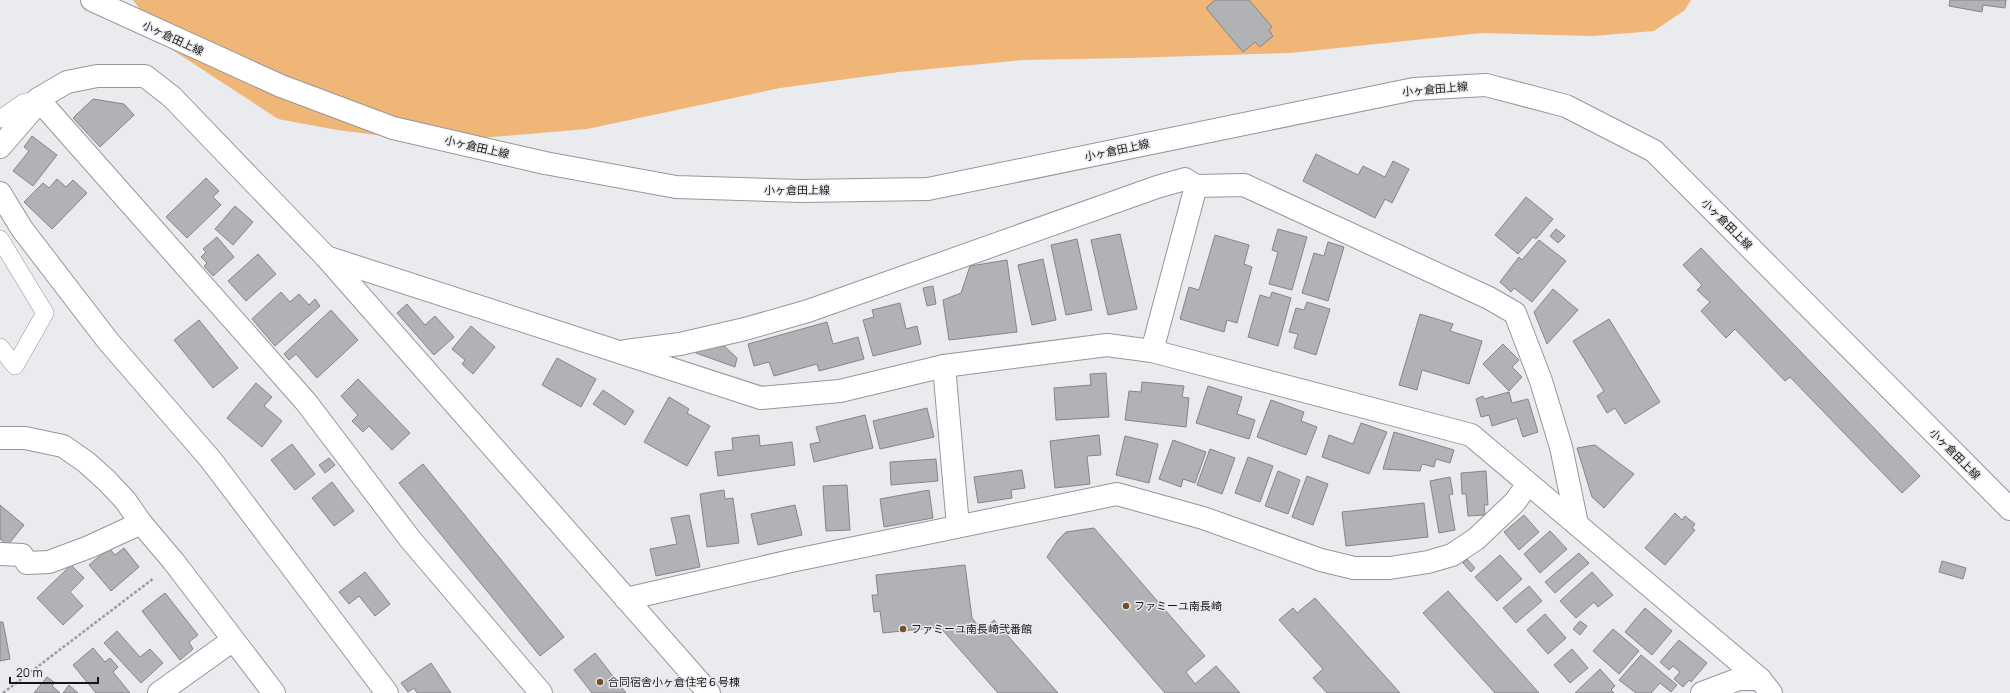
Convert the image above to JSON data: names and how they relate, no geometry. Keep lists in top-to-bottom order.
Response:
{
  "streets": {
    "street": ["小ヶ倉田上線"]
  },
  "places": ["ファミーユ南長崎", "ファミーユ南長崎弐番館", "合同宿舎小ヶ倉住宅６号棟"],
  "scale_bar": "20 m"
}
